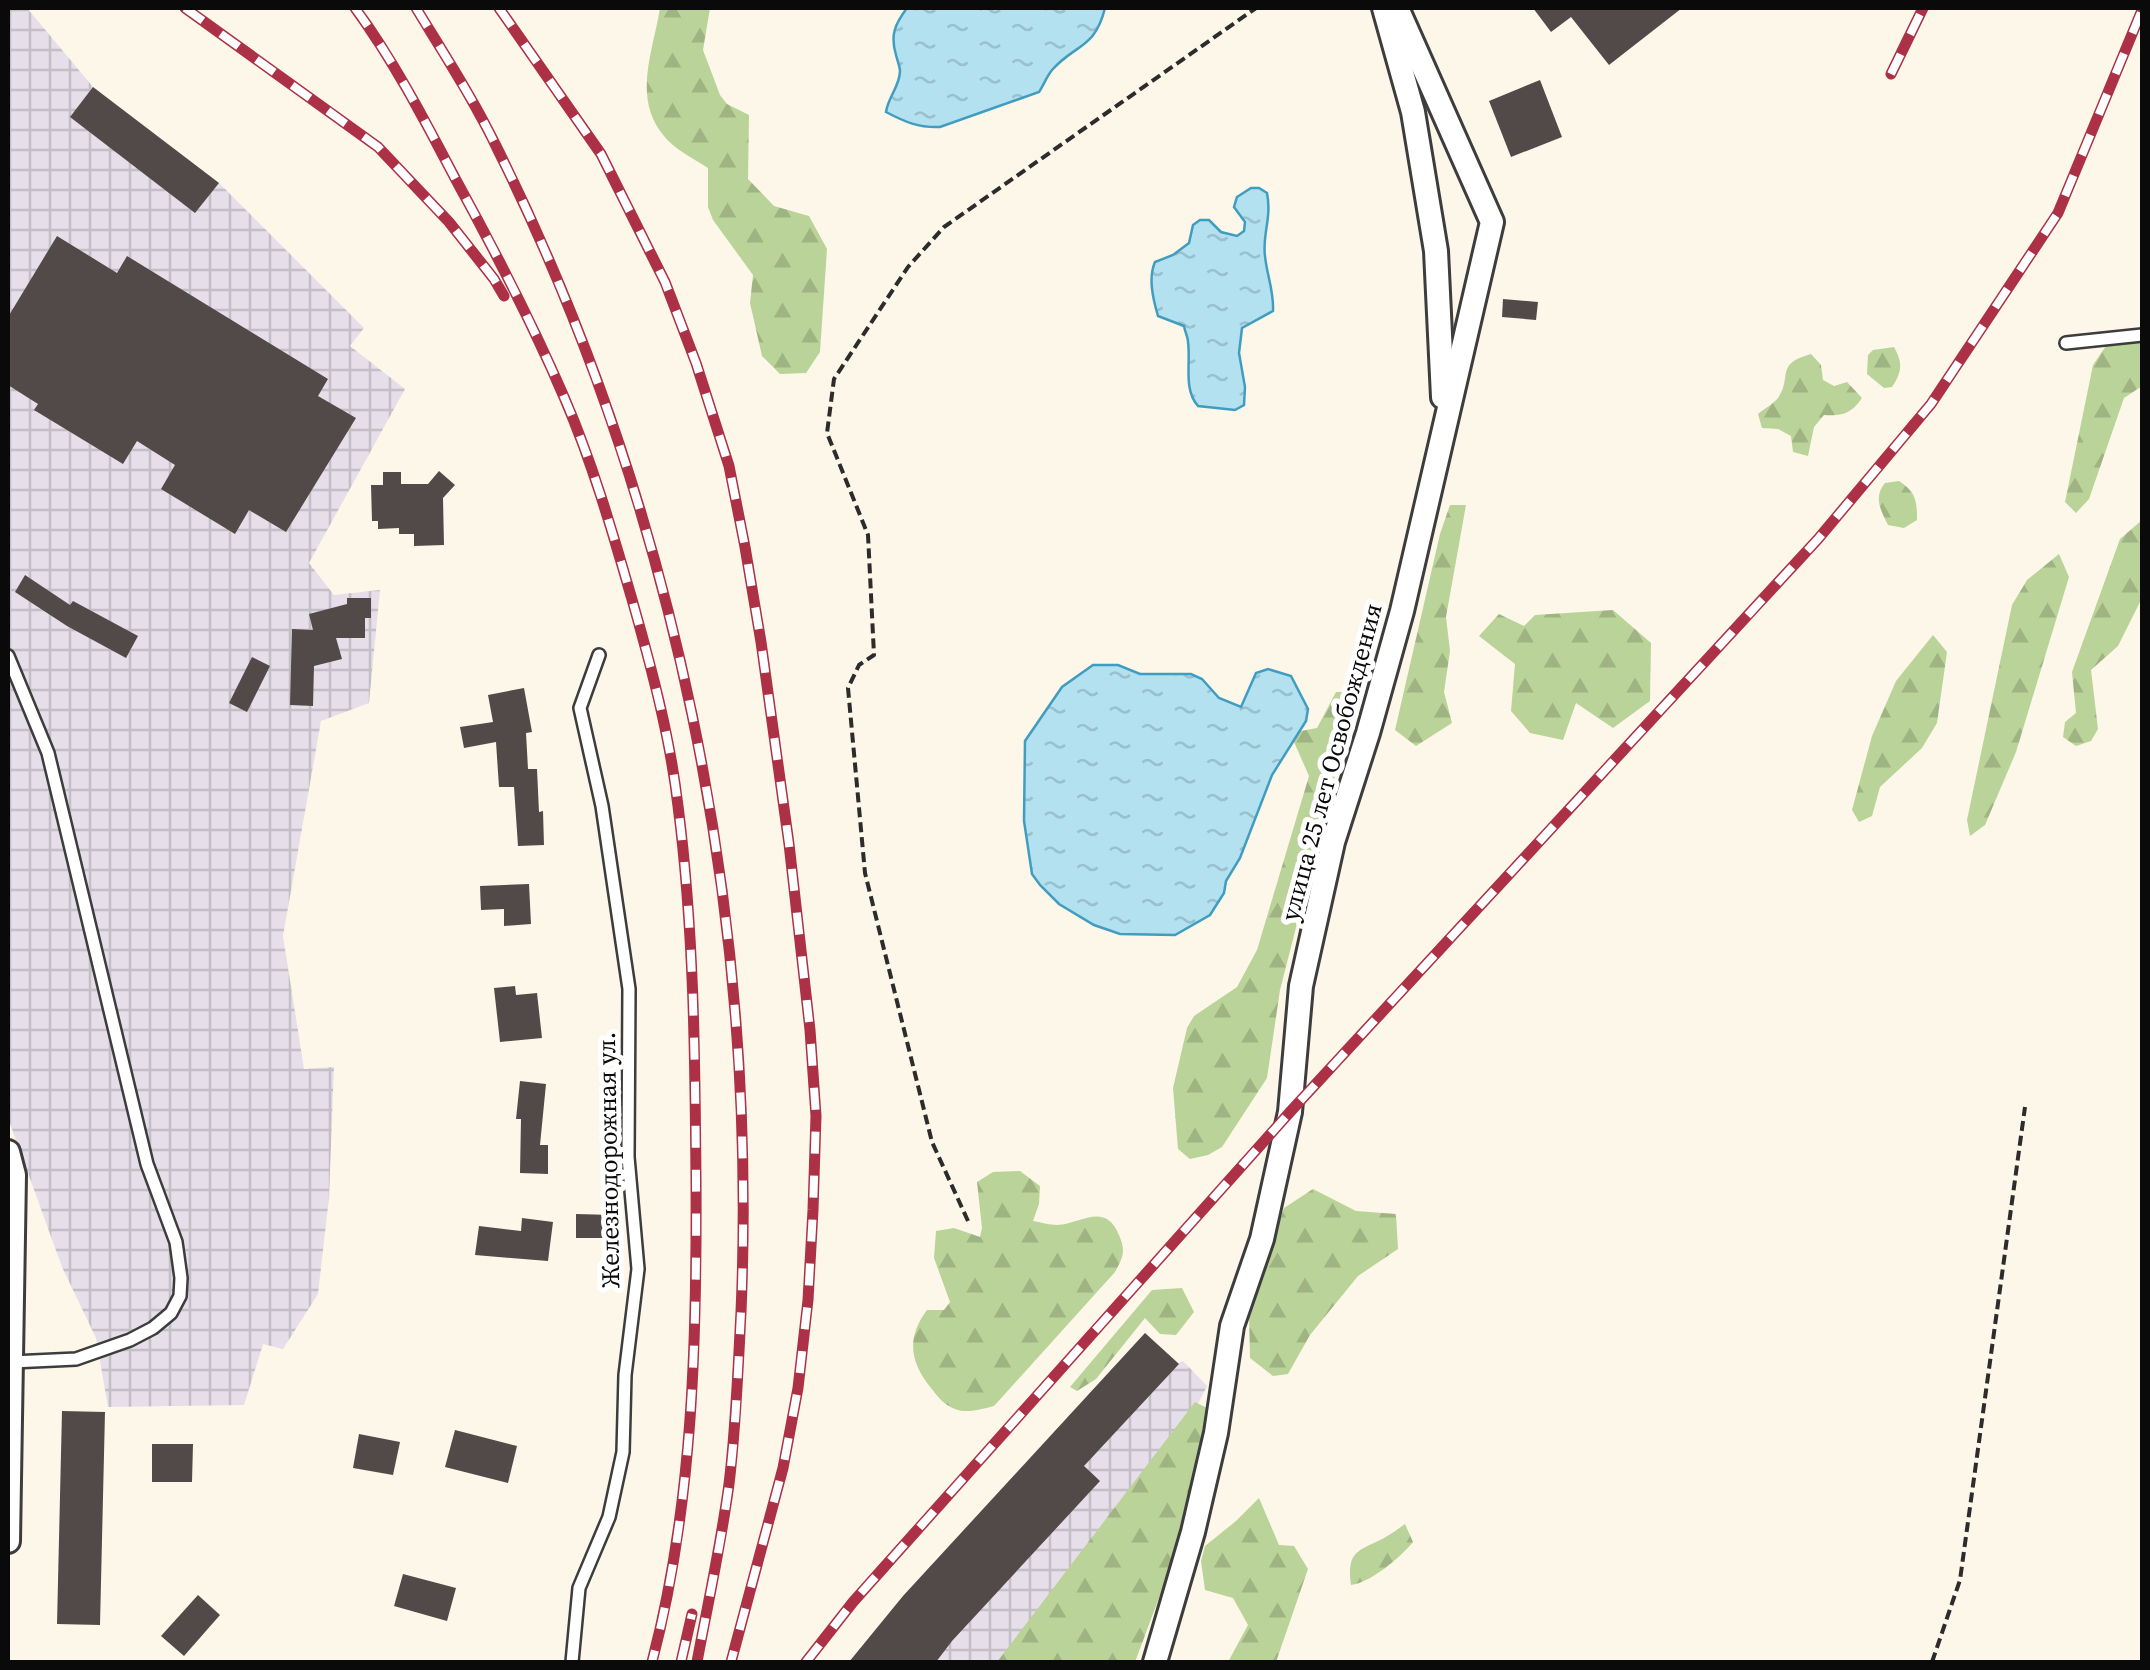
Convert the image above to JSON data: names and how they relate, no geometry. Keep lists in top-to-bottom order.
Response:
{
  "streets": {
    "street": ["улица 25 лет Освобождения"],
    "lane": ["Железнодорожная ул."]
  }
}
